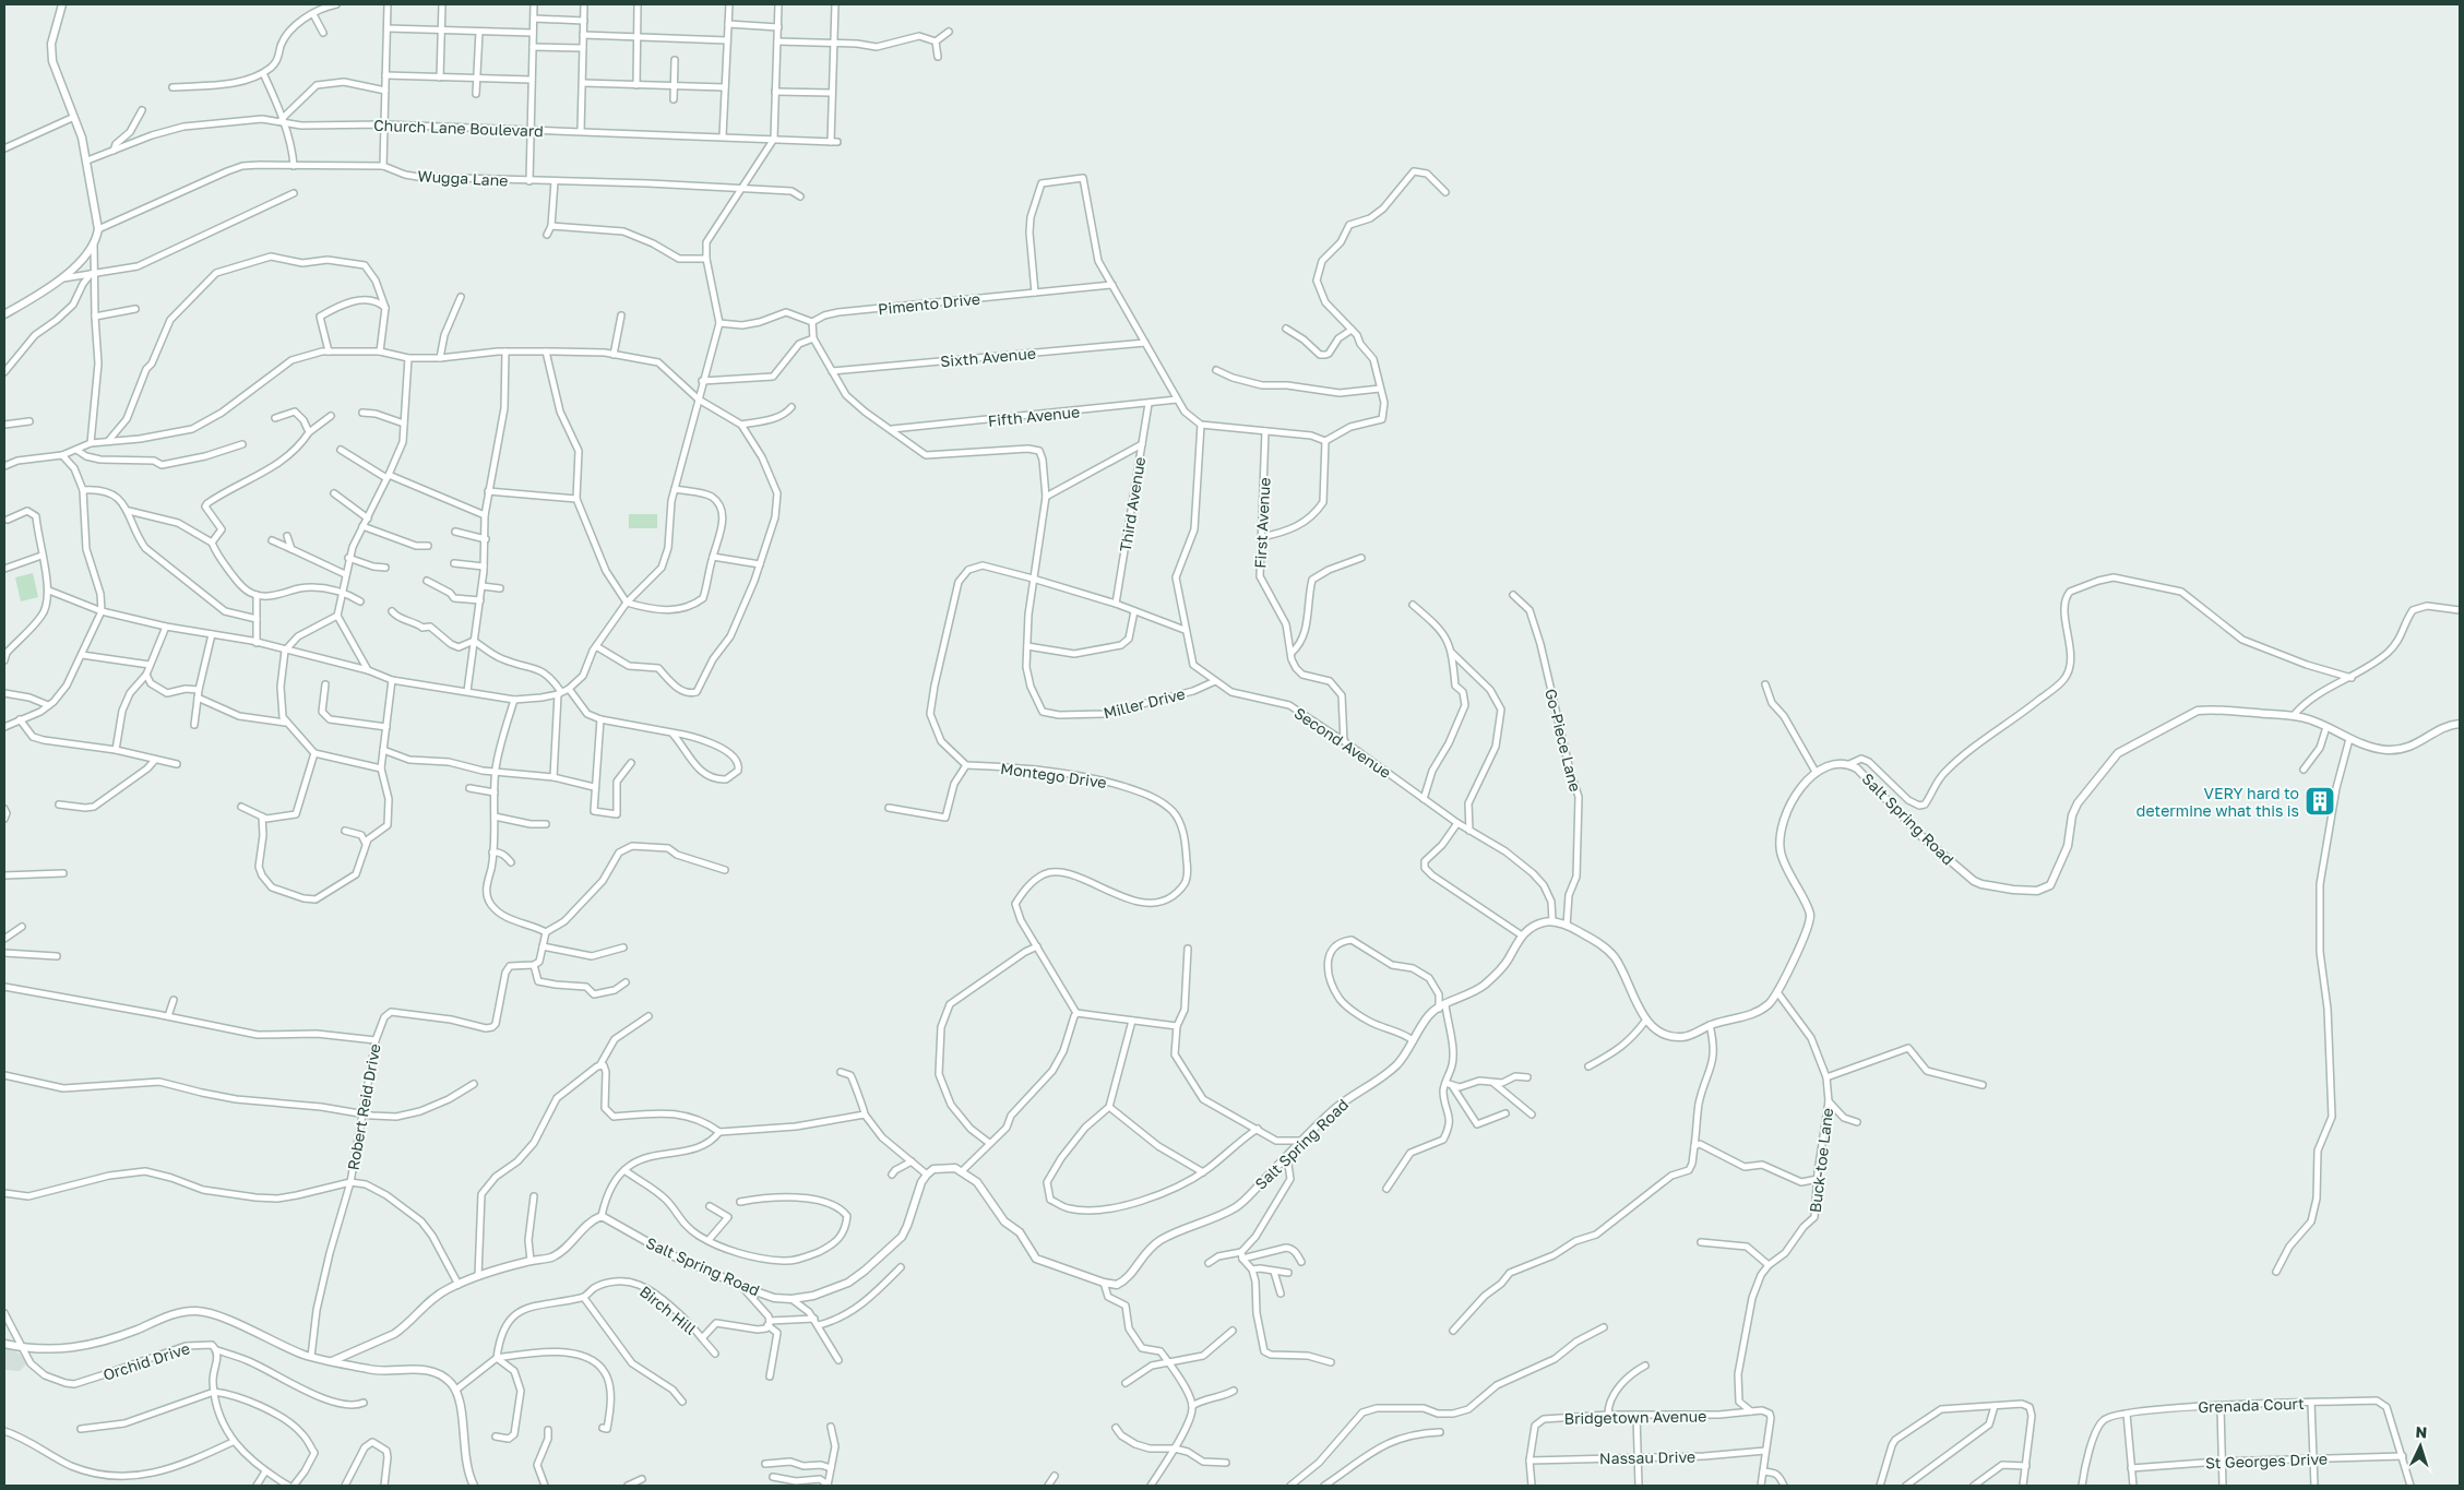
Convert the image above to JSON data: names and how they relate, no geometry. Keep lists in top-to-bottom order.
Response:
{
  "streets": {
    "street": [
      "Church Lane Boulevard",
      "Wugga Lane",
      "Pimento Drive",
      "Sixth Avenue",
      "Fifth Avenue",
      "Third Avenue",
      "First Avenue",
      "Miller Drive",
      "Go-Piece Lane",
      "Second Avenue",
      "Montego Drive",
      "Salt Spring Road",
      "Robert Reid Drive",
      "Buck-toe Lane",
      "Birch Hill",
      "Orchid Drive",
      "Grenada Court",
      "Bridgetown Avenue",
      "Nassau Drive",
      "St Georges Drive"
    ]
  },
  "crossings": [
    ["Fifth Avenue", "Third Avenue"],
    ["First Avenue", "Second Avenue"],
    ["Miller Drive", "Second Avenue"],
    ["Second Avenue", "Salt Spring Road"],
    ["Buck-toe Lane", "Bridgetown Avenue"],
    ["Grenada Court", "St Georges Drive"],
    ["Bridgetown Avenue", "Nassau Drive"]
  ],
  "places": {
    "building": ["VERY hard to determine what this is"]
  },
  "north": "top"
}
